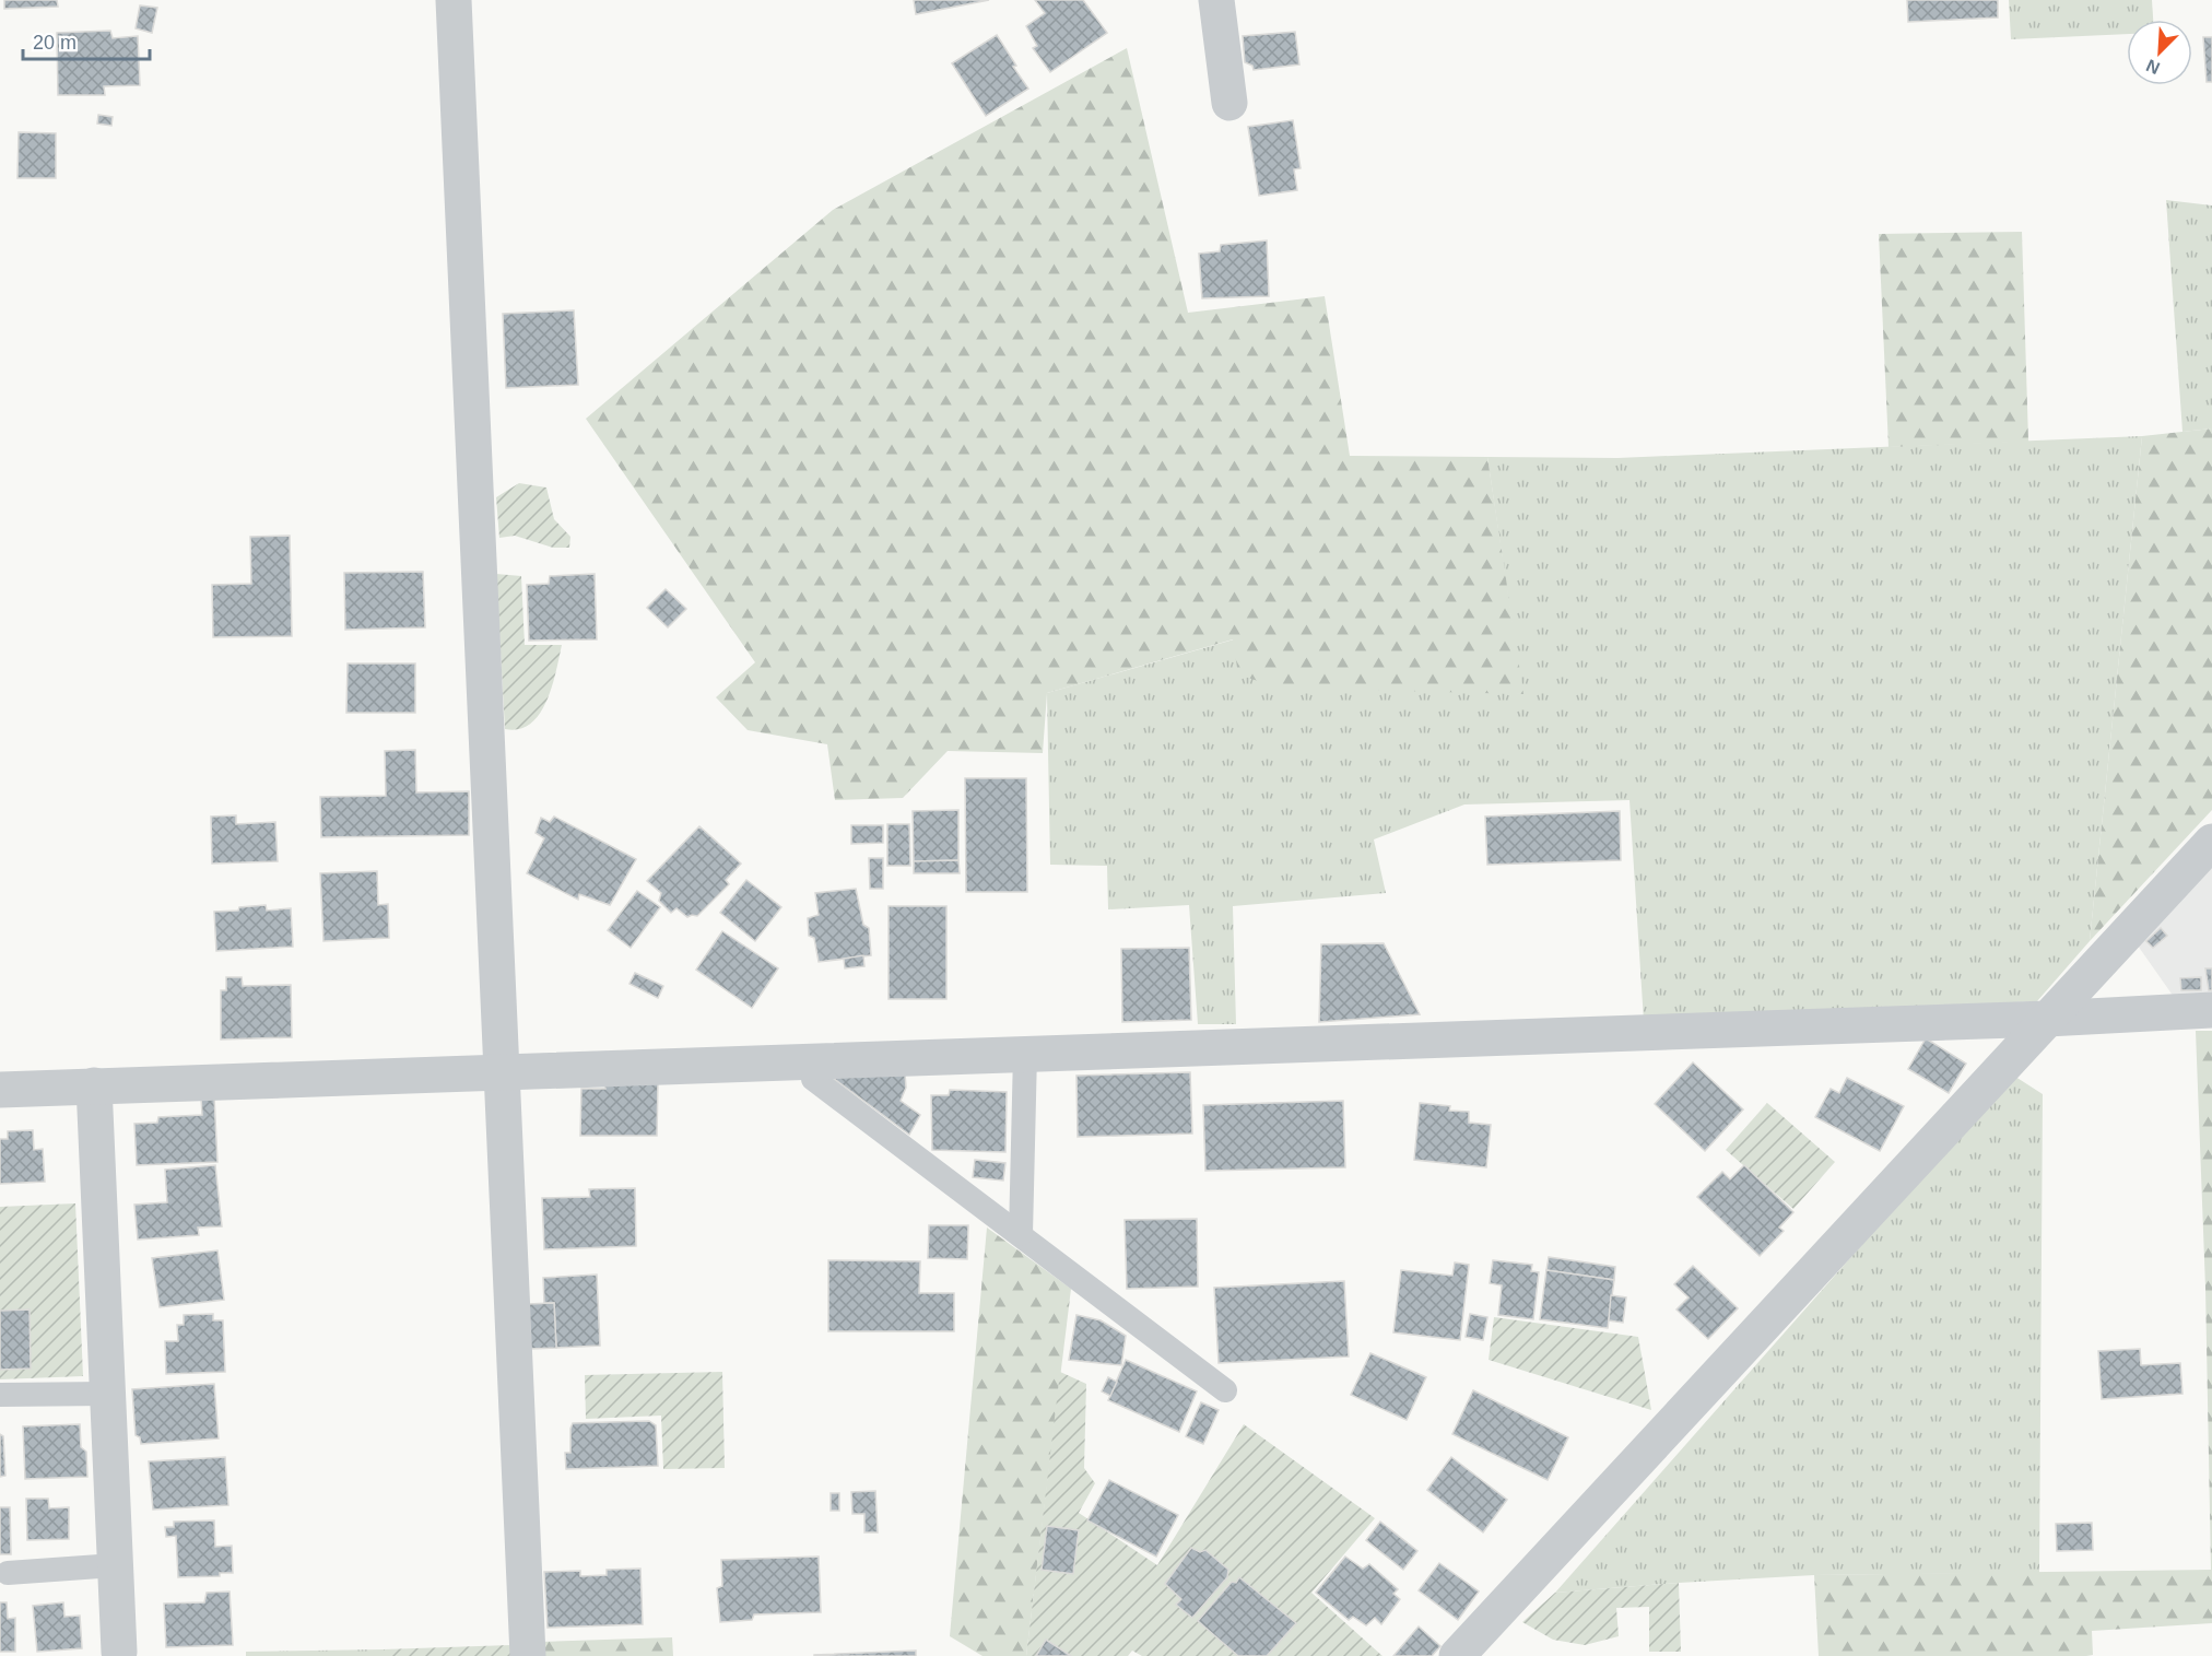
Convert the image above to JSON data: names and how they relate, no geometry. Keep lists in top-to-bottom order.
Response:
{
  "scale_bar": "20 m",
  "north": "bottom left"
}
